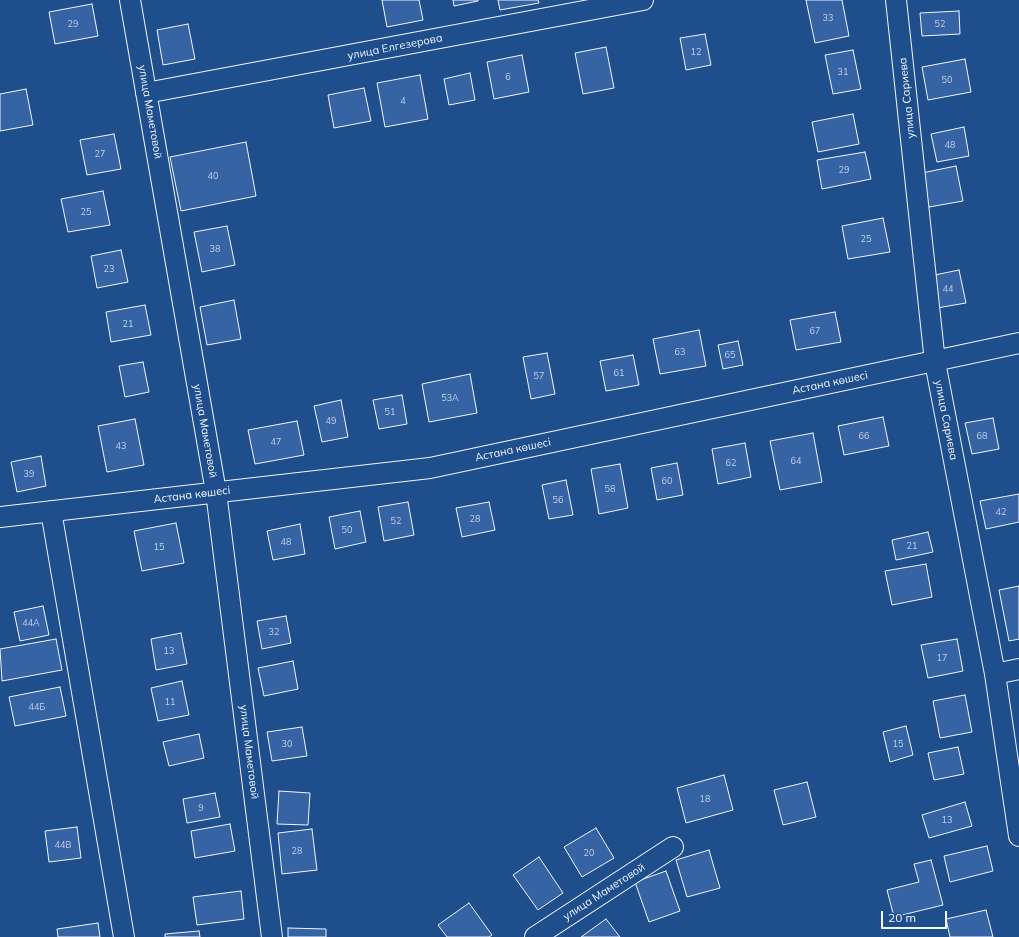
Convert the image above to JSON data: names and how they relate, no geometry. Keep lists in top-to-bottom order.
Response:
{
  "streets": {
    "street": [
      "улица Елгезерова",
      "улица Сариева",
      "улица Маметовой",
      "Астана көшесі"
    ]
  },
  "crossings": [
    ["улица Елгезерова", "улица Маметовой"],
    ["улица Сариева", "Астана көшесі"],
    ["улица Маметовой", "Астана көшесі"]
  ],
  "house_numbers": [
    "33",
    "29",
    "52",
    "12",
    "31",
    "6",
    "50",
    "4",
    "48",
    "27",
    "29",
    "40",
    "25",
    "25",
    "38",
    "23",
    "44",
    "21",
    "67",
    "63",
    "65",
    "61",
    "57",
    "53А",
    "51",
    "49",
    "66",
    "68",
    "47",
    "43",
    "64",
    "62",
    "39",
    "60",
    "58",
    "56",
    "42",
    "28",
    "52",
    "50",
    "48",
    "21",
    "15",
    "44А",
    "32",
    "13",
    "17",
    "11",
    "44Б",
    "30",
    "15",
    "18",
    "9",
    "13",
    "44В",
    "28",
    "20"
  ],
  "scale_bar": "20 m"
}
